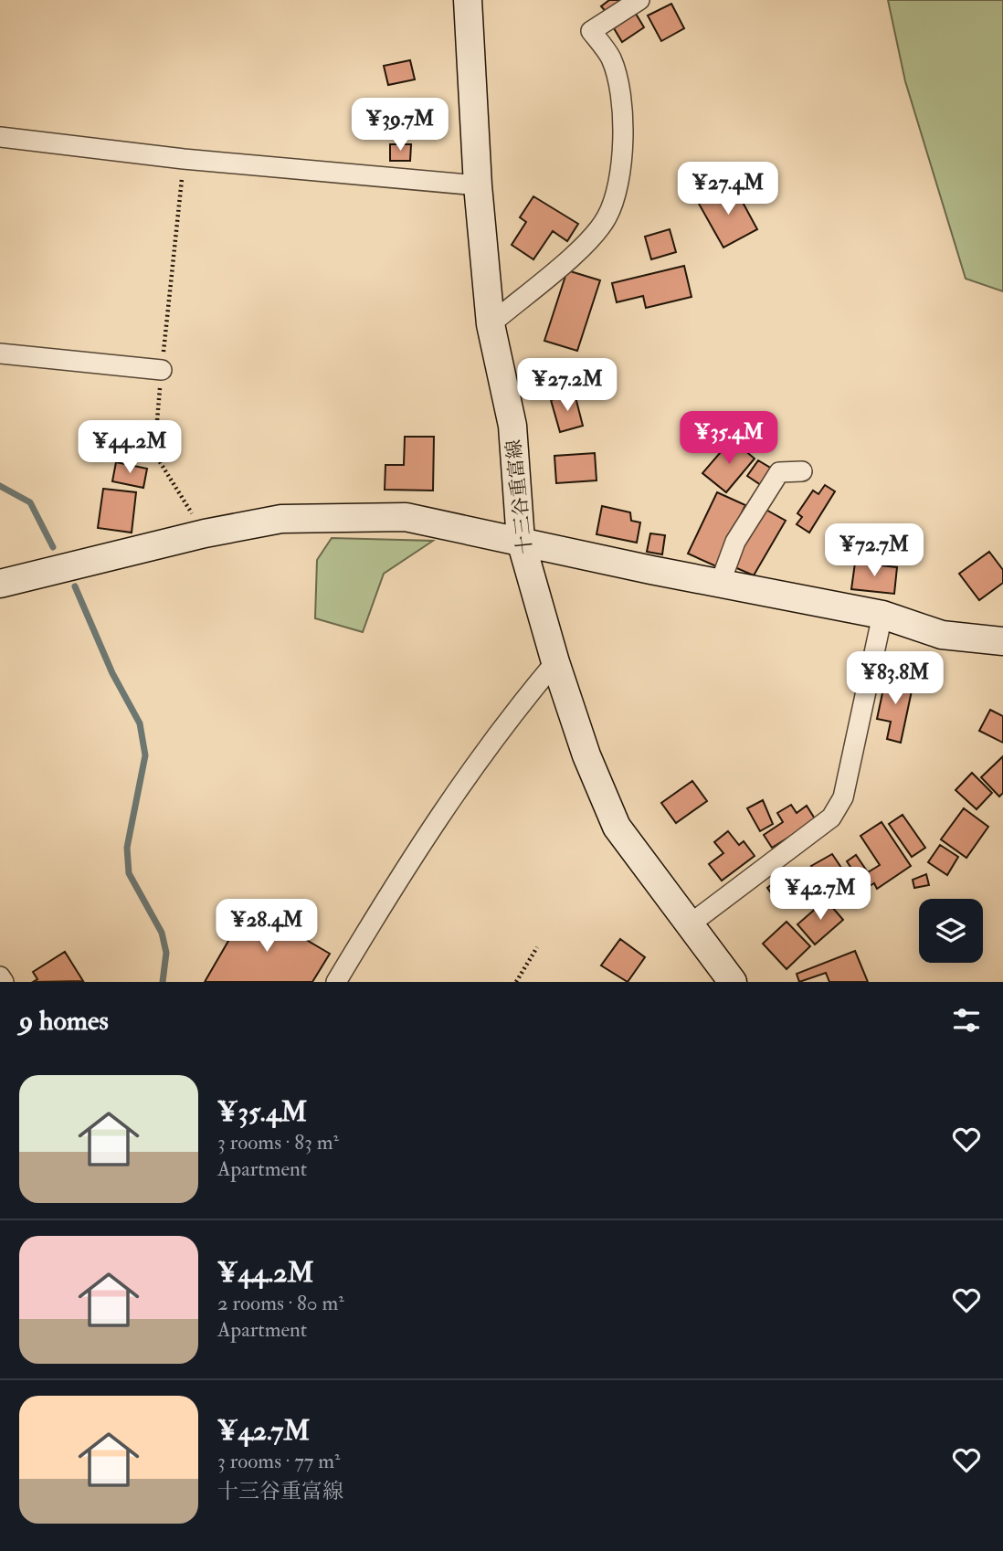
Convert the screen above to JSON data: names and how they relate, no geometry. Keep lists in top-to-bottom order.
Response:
{
  "streets": {
    "main road": ["十三谷重富線"]
  },
  "page": {
    "price": [
      "¥39.7M",
      "¥27.4M",
      "¥27.2M",
      "¥35.4M",
      "¥44.2M",
      "¥72.7M",
      "¥83.8M",
      "¥42.7M",
      "¥28.4M"
    ],
    "heading": "9 homes",
    "list": [
      {
        "name": "¥35.4M",
        "note": "3 rooms · 83 m² · Apartment"
      },
      {
        "name": "¥44.2M",
        "note": "2 rooms · 80 m² · Apartment"
      },
      {
        "name": "¥42.7M",
        "note": "3 rooms · 77 m² · 十三谷重富線"
      }
    ]
  }
}
